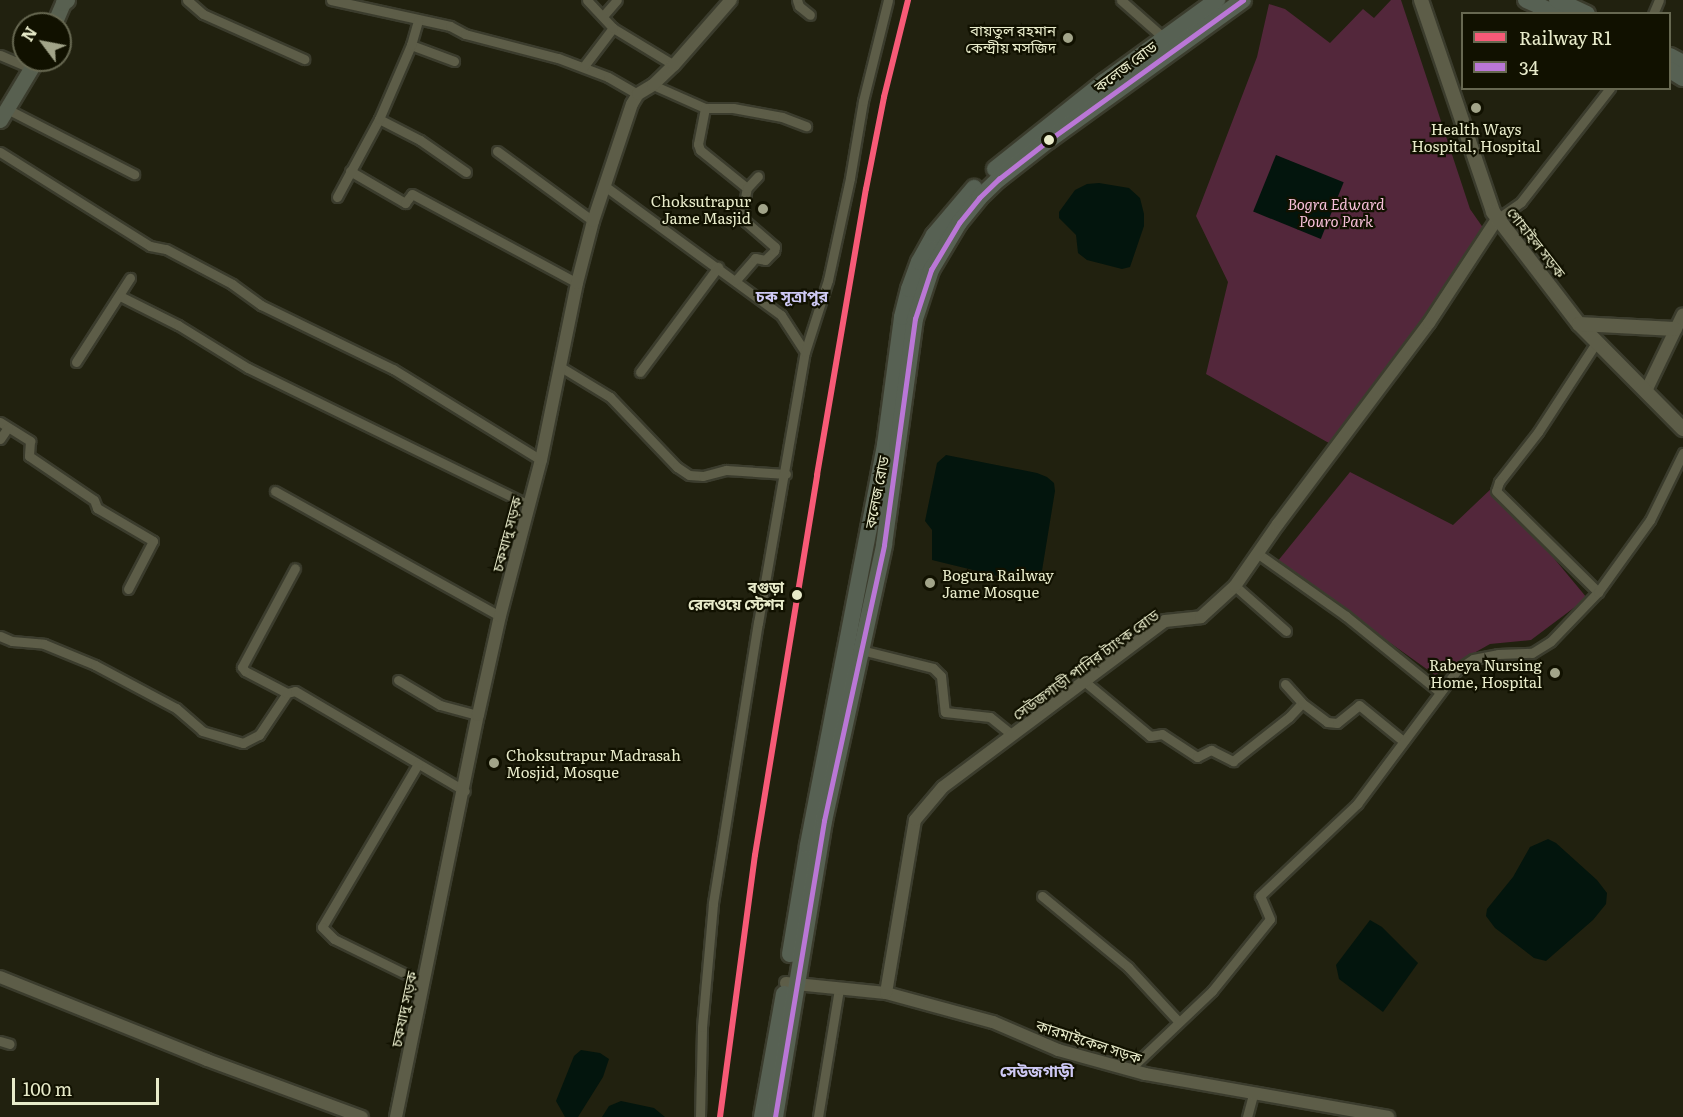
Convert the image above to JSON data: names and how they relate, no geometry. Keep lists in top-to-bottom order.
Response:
{
  "streets": {
    "highway": ["কলেজ রোড"],
    "main road": ["গোহাইল সড়ক"],
    "street": ["চকযাদু সড়ক", "সেউজগাড়ী পানির ট্যাংক রোড", "কারমাইকেল সড়ক"]
  },
  "crossings": [
    ["কলেজ রোড", "কারমাইকেল সড়ক"],
    ["গোহাইল সড়ক", "সেউজগাড়ী পানির ট্যাংক রোড"],
    ["সেউজগাড়ী পানির ট্যাংক রোড", "কারমাইকেল সড়ক"]
  ],
  "districts": ["চক সূত্রাপুর", "সেউজগাড়ী"],
  "parks": ["Bogra Edward Pouro Park"],
  "places": [
    "বায়তুল রহমান কেন্দ্রীয় মসজিদ",
    "Health Ways Hospital, Hospital",
    "Choksutrapur Jame Masjid",
    "Bogura Railway Jame Mosque",
    "বগুড়া রেলওয়ে স্টেশন",
    "Rabeya Nursing Home, Hospital",
    "Choksutrapur Madrasah Mosjid, Mosque"
  ],
  "lines": ["rail line R1", "transit line 34"],
  "legend": ["Railway R1", "34"],
  "scale_bar": "100 m",
  "north": "top left"
}
